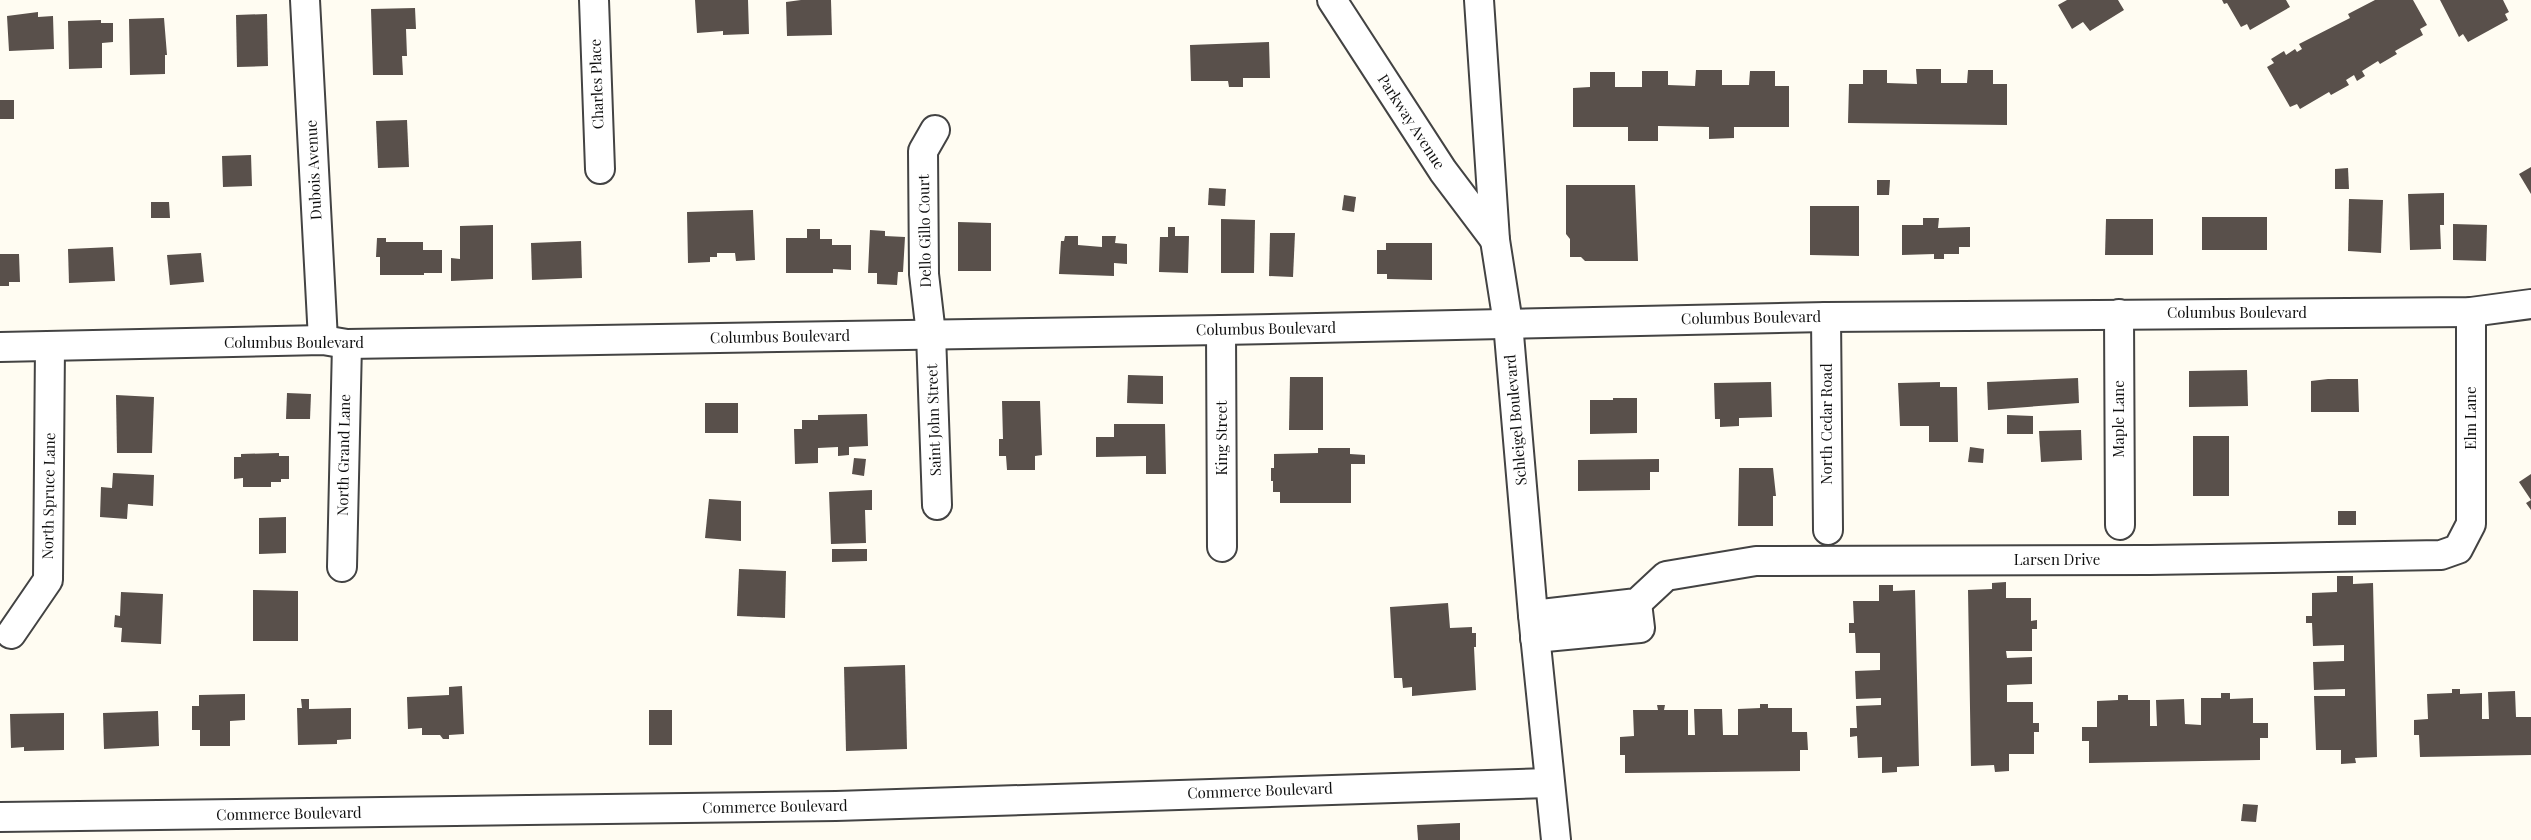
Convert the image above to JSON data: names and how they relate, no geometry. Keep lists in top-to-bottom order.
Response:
{
  "streets": {
    "street": [
      "Charles Place",
      "Parkway Avenue",
      "Dubois Avenue",
      "Dello Gillo Court",
      "Columbus Boulevard",
      "Elm Lane",
      "Maple Lane",
      "Saint John Street",
      "Schleigel Boulevard",
      "North Cedar Road",
      "King Street",
      "North Grand Lane",
      "North Spruce Lane",
      "Larsen Drive",
      "Commerce Boulevard"
    ]
  },
  "crossings": [
    ["Parkway Avenue", "Schleigel Boulevard"],
    ["Dubois Avenue", "Columbus Boulevard"],
    ["Dubois Avenue", "North Grand Lane"],
    ["Dello Gillo Court", "Columbus Boulevard"],
    ["Dello Gillo Court", "Saint John Street"],
    ["Columbus Boulevard", "Elm Lane"],
    ["Columbus Boulevard", "Maple Lane"],
    ["Columbus Boulevard", "Saint John Street"],
    ["Columbus Boulevard", "Schleigel Boulevard"],
    ["Columbus Boulevard", "North Cedar Road"],
    ["Columbus Boulevard", "King Street"],
    ["Columbus Boulevard", "North Grand Lane"],
    ["Columbus Boulevard", "North Spruce Lane"],
    ["Elm Lane", "Larsen Drive"],
    ["Schleigel Boulevard", "Larsen Drive"],
    ["Schleigel Boulevard", "Commerce Boulevard"]
  ]
}
